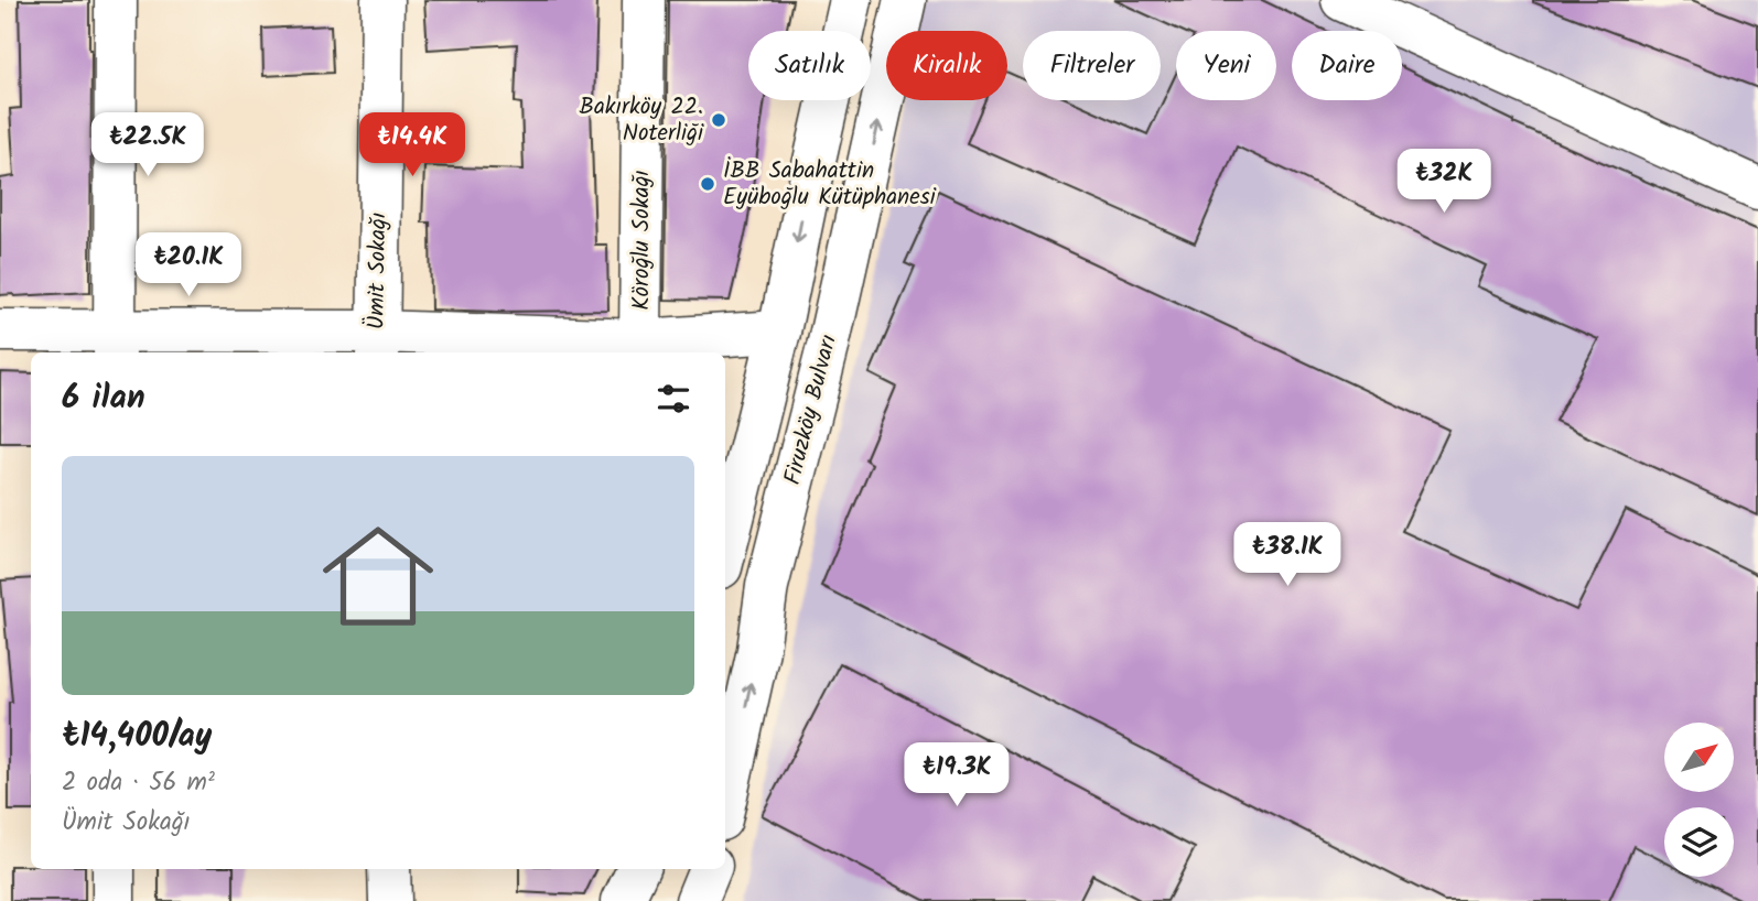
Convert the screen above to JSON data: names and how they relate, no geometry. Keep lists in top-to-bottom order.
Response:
{
  "streets": {
    "street": ["Köroğlu Sokağı", "Ümit Sokağı", "Firuzköy Bulvarı"]
  },
  "places": ["Bakırköy 22. Noterliği", "İBB Sabahattin Eyüboğlu Kütüphanesi"],
  "north": "top right",
  "page": {
    "chip": [
      "Satılık",
      "Kiralık",
      "Filtreler",
      "Yeni",
      "Daire"
    ],
    "price": [
      "₺22.5K",
      "₺14.4K",
      "₺32K",
      "₺20.1K",
      "₺38.1K",
      "₺19.3K"
    ],
    "heading": "6 ilan",
    "list": [
      {
        "name": "₺14,400/ay",
        "note": "2 oda · 56 m² · Ümit Sokağı"
      }
    ]
  }
}
